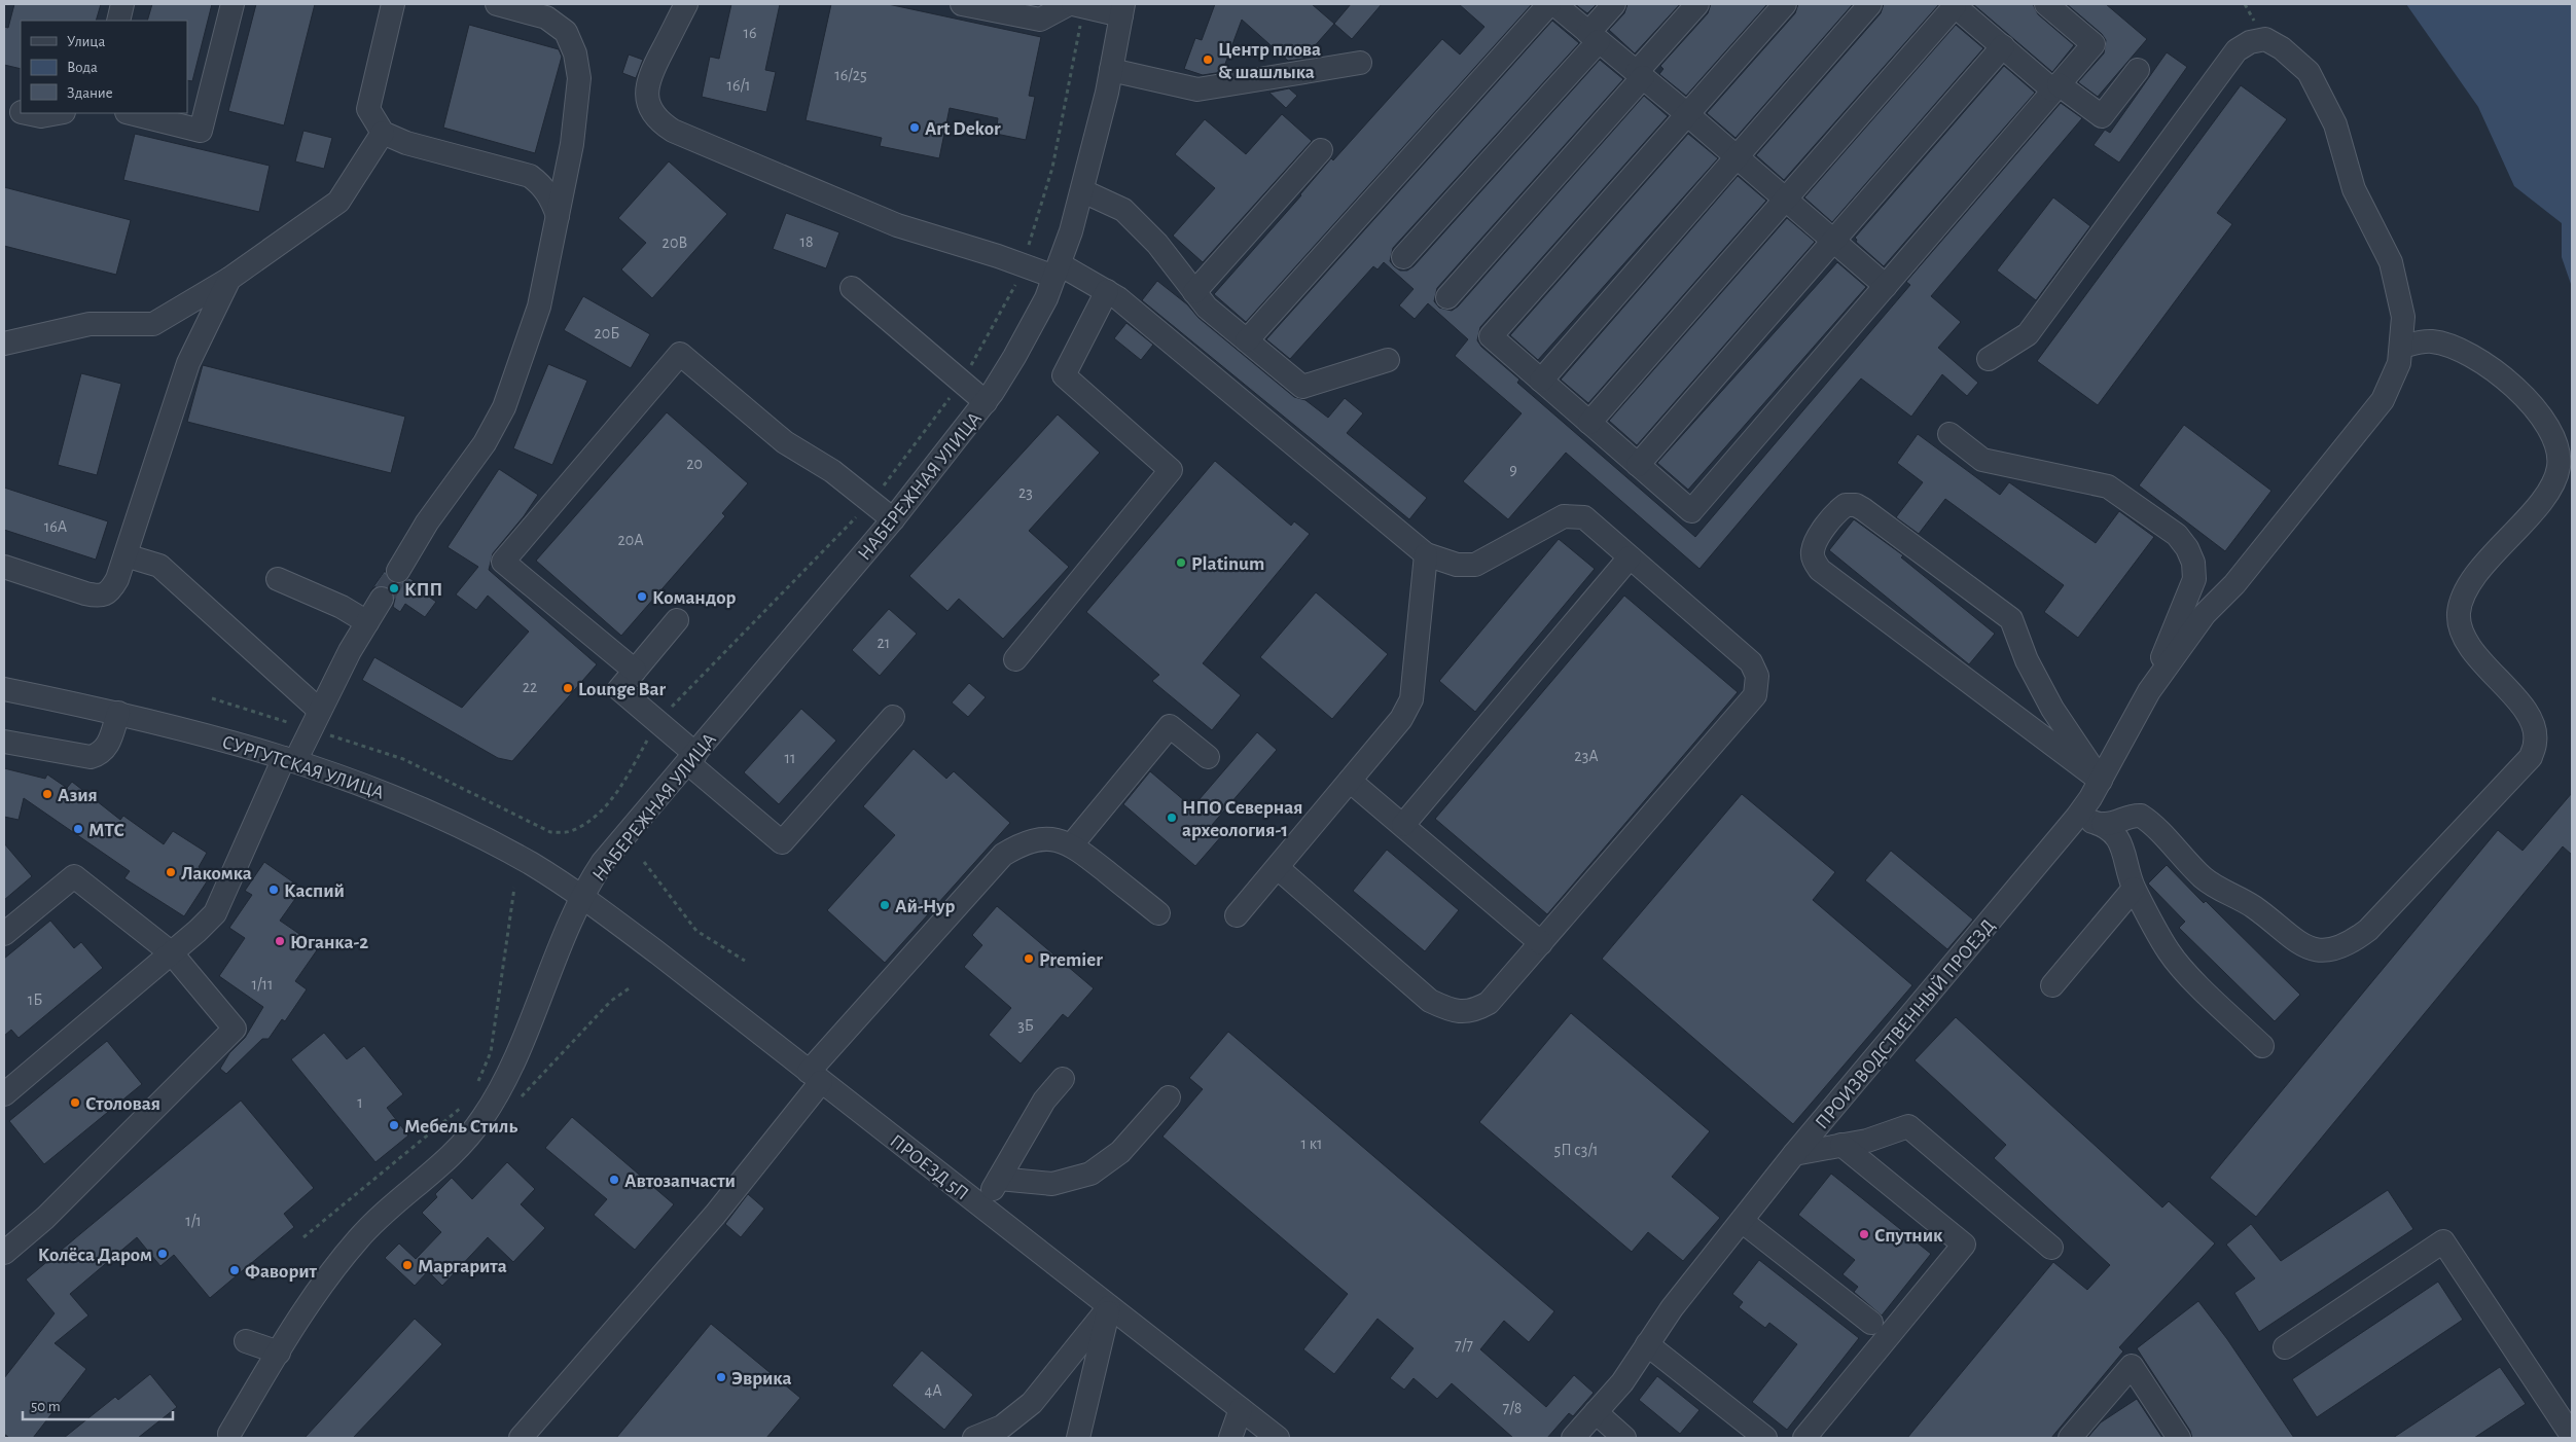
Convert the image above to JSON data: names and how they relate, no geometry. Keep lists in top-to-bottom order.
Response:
{
  "streets": {
    "street": [
      "НАБЕРЕЖНАЯ УЛИЦА",
      "СУРГУТСКАЯ УЛИЦА",
      "ПРОИЗВОДСТВЕННЫЙ ПРОЕЗД",
      "ПРОЕЗД 5П"
    ]
  },
  "crossings": [
    ["НАБЕРЕЖНАЯ УЛИЦА", "СУРГУТСКАЯ УЛИЦА"],
    ["НАБЕРЕЖНАЯ УЛИЦА", "ПРОЕЗД 5П"],
    ["СУРГУТСКАЯ УЛИЦА", "ПРОЕЗД 5П"]
  ],
  "places": [
    "Центр плова & шашлыка",
    "Art Dekor",
    "Platinum",
    "КПП",
    "Командор",
    "Lounge Bar",
    "Азия",
    "НПО Северная археология-1",
    "МТС",
    "Лакомка",
    "Каспий",
    "Ай-Нур",
    "Юганка-2",
    "Premier",
    "Столовая",
    "Мебель Стиль",
    "Автозапчасти",
    "Спутник",
    "Колёса Даром",
    "Маргарита",
    "Фаворит",
    "Эврика"
  ],
  "house_numbers": [
    "16",
    "16/25",
    "16/1",
    "18",
    "20В",
    "20Б",
    "20",
    "9",
    "23",
    "16А",
    "20А",
    "21",
    "22",
    "23А",
    "11",
    "1/11",
    "1Б",
    "3Б",
    "1",
    "1 к1",
    "5П с3/1",
    "1/1",
    "7/7",
    "4А",
    "7/8"
  ],
  "legend": ["Улица", "Вода", "Здание"],
  "scale_bar": "50 m"
}
